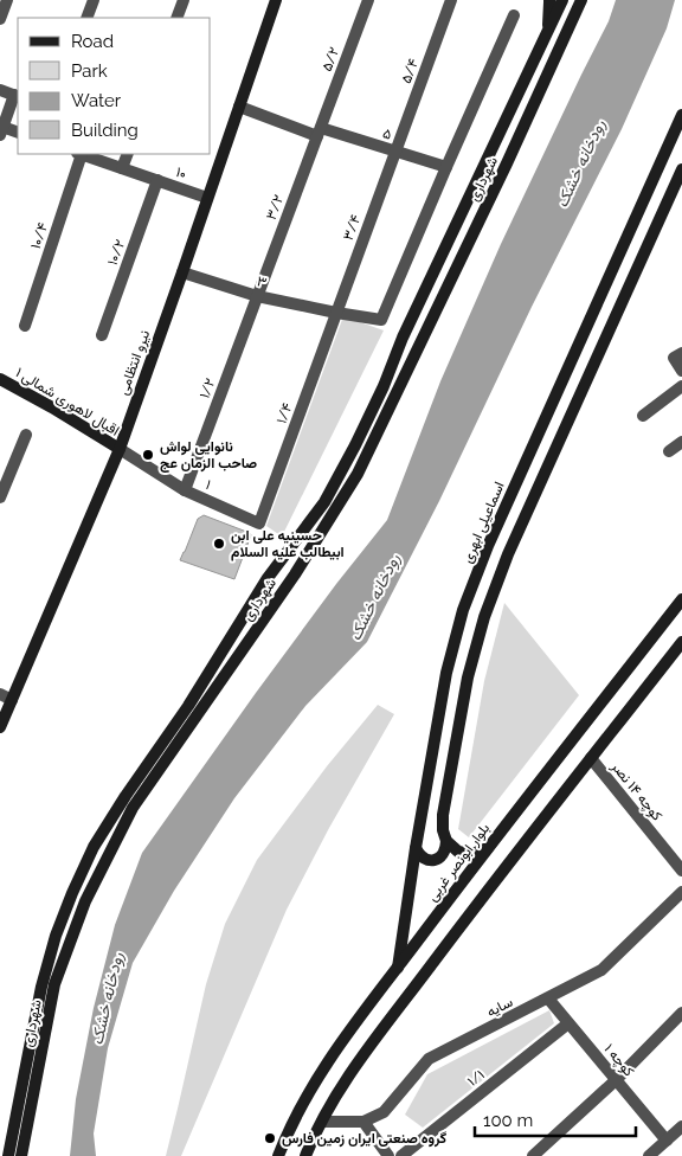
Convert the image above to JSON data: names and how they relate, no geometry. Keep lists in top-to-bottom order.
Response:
{
  "streets": {
    "street": [
      "۵/۲",
      "۵/۴",
      "۵",
      "۱۰",
      "شهرداری",
      "۳/۲",
      "۳/۴",
      "۱۰/۴",
      "۱۰/۲",
      "۳",
      "نیرو انتظامی",
      "۱/۲",
      "اقبال لاهوری شمالی ۱",
      "۱/۴",
      "۱",
      "اسماعیلی ابهری",
      "کوچه ۱۴ نصر",
      "بلوار ابونصر غربی",
      "سایه",
      "کوچه ۱",
      "۱/۱"
    ]
  },
  "crossings": [
    ["۵/۲", "۵"],
    ["۵/۲", "۳/۲"],
    ["۵/۴", "۵"],
    ["۵/۴", "۳/۴"],
    ["۵", "۳/۲"],
    ["۵", "۳/۴"],
    ["۵", "۳"],
    ["۵", "نیرو انتظامی"],
    ["۱۰", "۱۰/۲"],
    ["۱۰", "نیرو انتظامی"],
    ["۳/۲", "۳"],
    ["۳/۲", "۱/۲"],
    ["۳/۴", "۳"],
    ["۳/۴", "۱/۴"],
    ["۳", "نیرو انتظامی"],
    ["۳", "۱/۲"],
    ["۳", "۱/۴"],
    ["نیرو انتظامی", "اقبال لاهوری شمالی ۱"],
    ["نیرو انتظامی", "۱"],
    ["۱/۲", "۱"],
    ["اقبال لاهوری شمالی ۱", "۱"],
    ["۱/۴", "۱"],
    ["اسماعیلی ابهری", "بلوار ابونصر غربی"],
    ["سایه", "کوچه ۱"],
    ["کوچه ۱", "۱/۱"]
  ],
  "water": ["رودخانه خشک"],
  "places": ["نانوایی لواش صاحب الزمان عج", "حسینیه علی ابن ابیطالب علیه السلام", "گروه صنعتی ایران زمین فارس"],
  "legend": [
    "Road",
    "Park",
    "Water",
    "Building"
  ],
  "scale_bar": "100 m"
}
